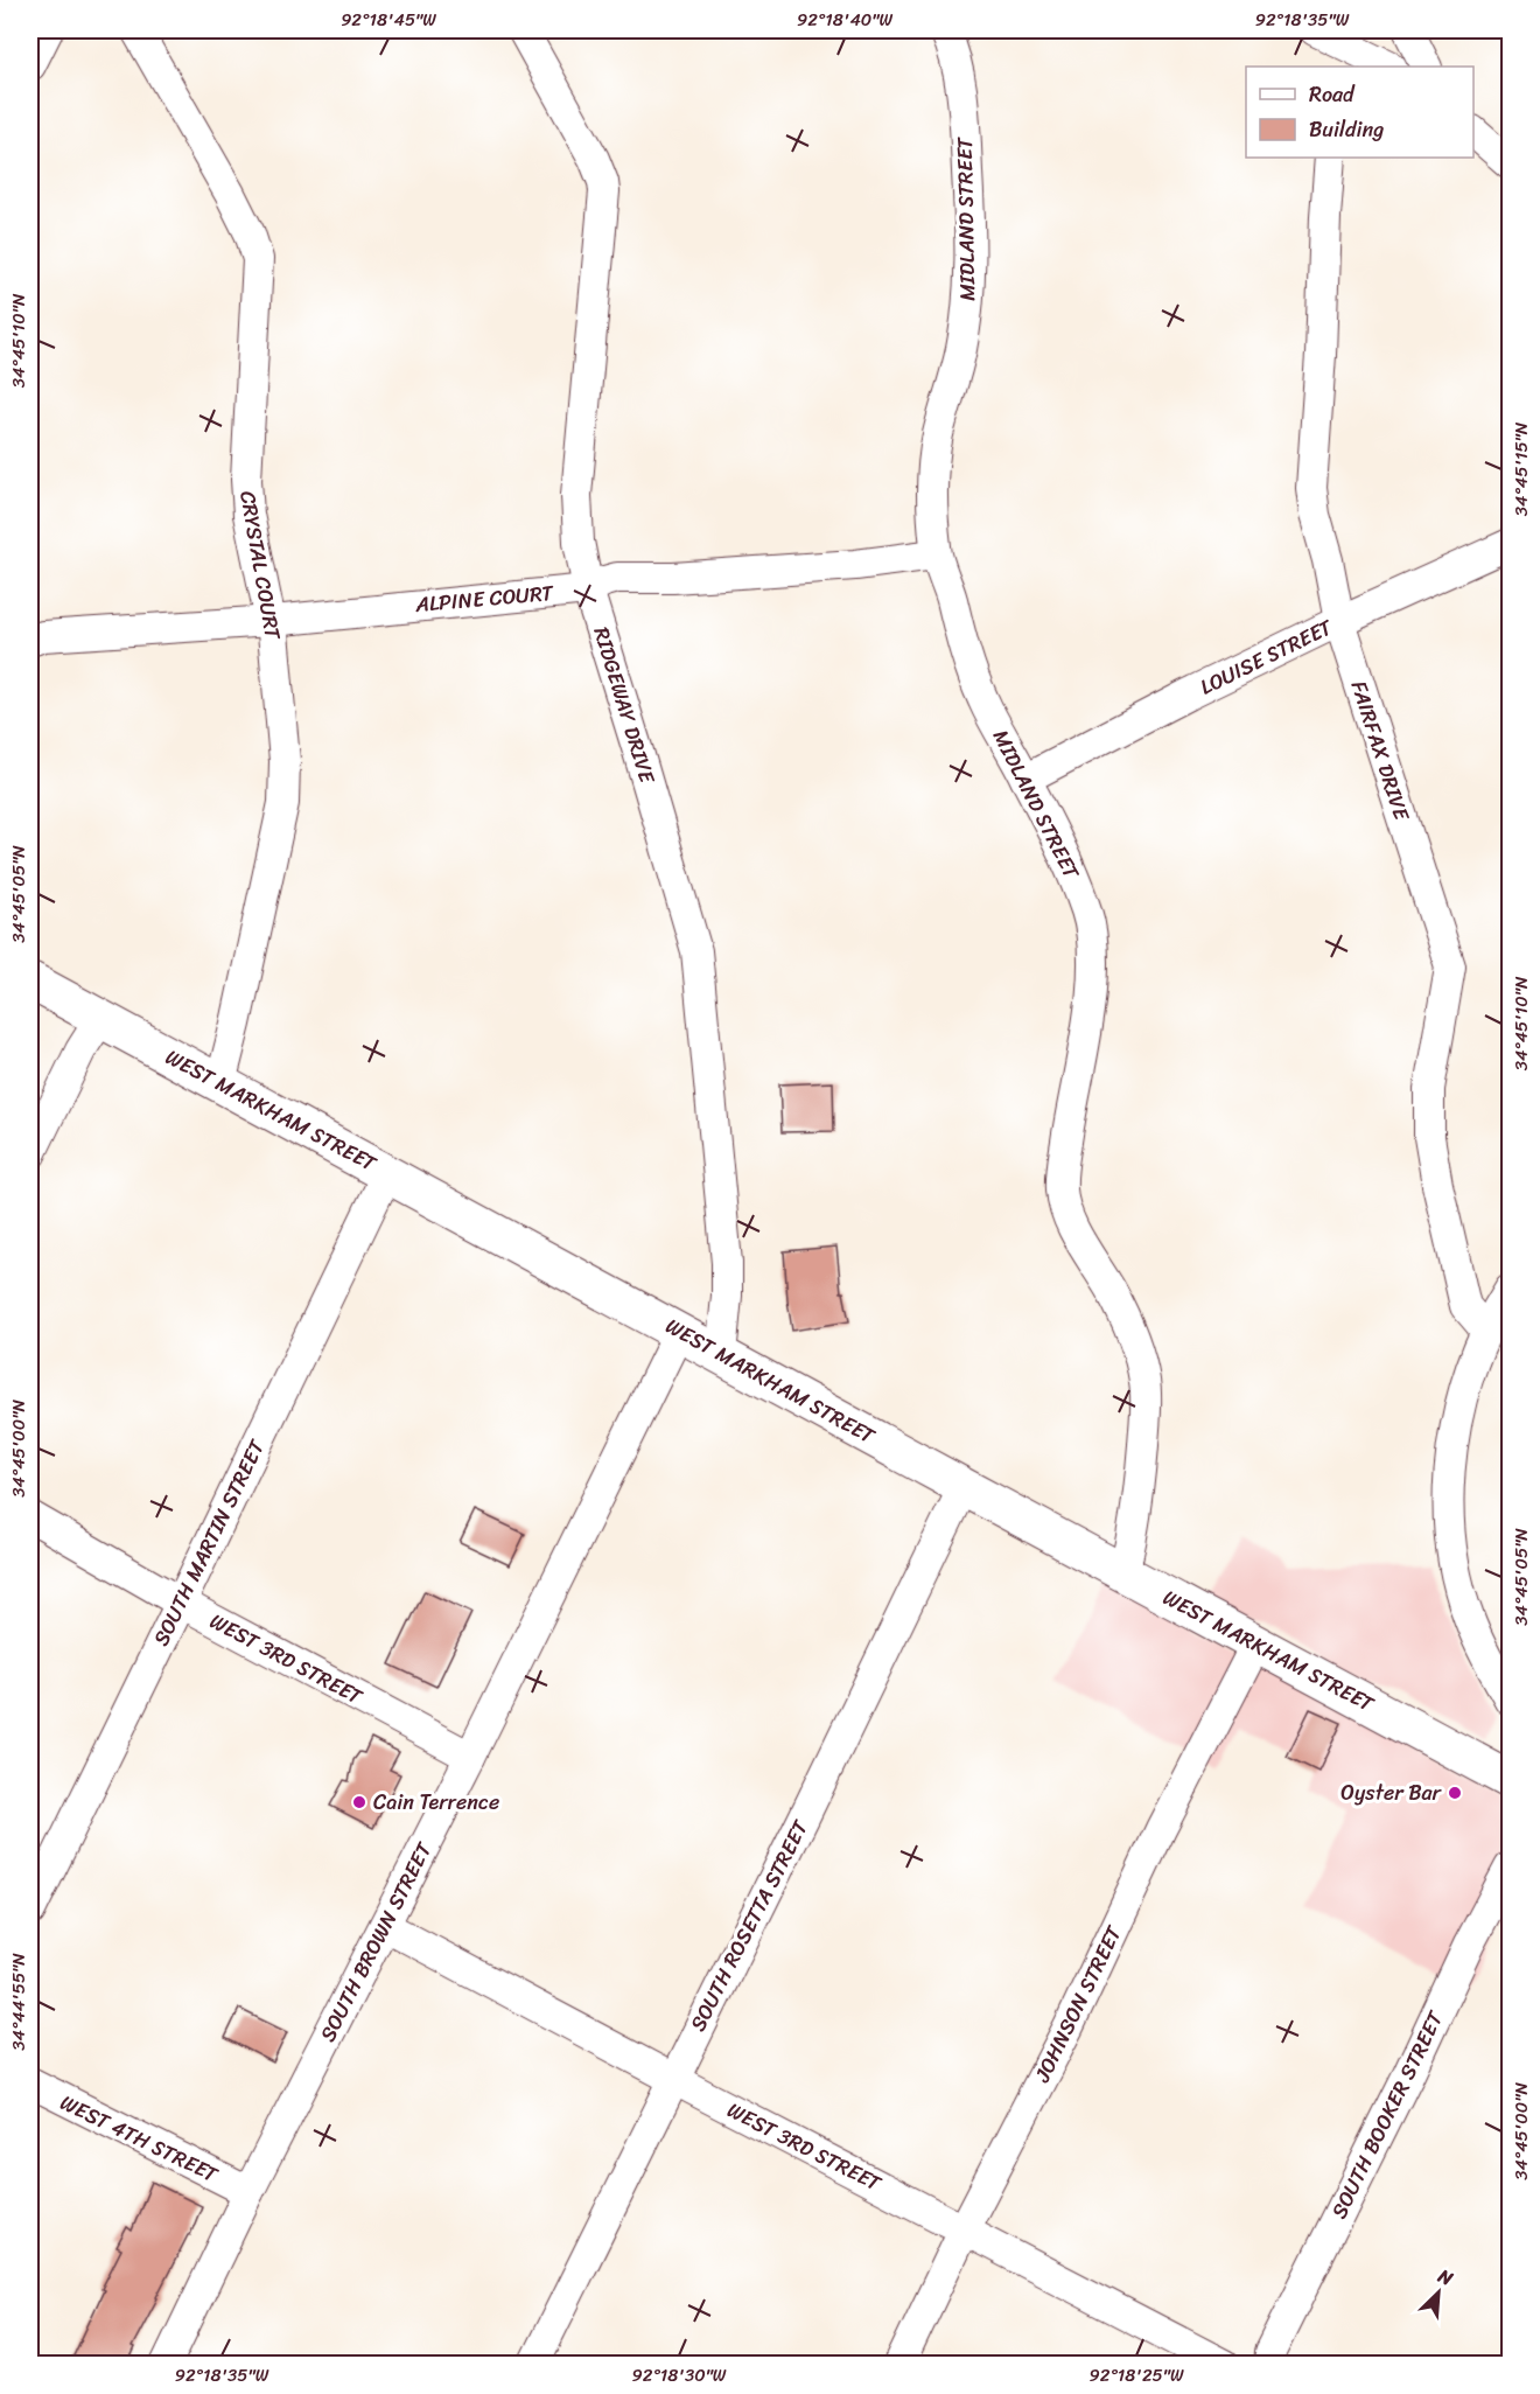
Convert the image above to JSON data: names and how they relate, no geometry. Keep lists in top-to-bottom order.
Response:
{
  "streets": {
    "main road": ["WEST MARKHAM STREET"],
    "street": [
      "MIDLAND STREET",
      "CRYSTAL COURT",
      "ALPINE COURT",
      "LOUISE STREET",
      "RIDGEWAY DRIVE",
      "FAIRFAX DRIVE",
      "SOUTH MARTIN STREET",
      "WEST 3RD STREET",
      "SOUTH ROSETTA STREET",
      "SOUTH BROWN STREET",
      "JOHNSON STREET",
      "SOUTH BOOKER STREET",
      "WEST 4TH STREET"
    ]
  },
  "crossings": [
    ["MIDLAND STREET", "ALPINE COURT"],
    ["MIDLAND STREET", "LOUISE STREET"],
    ["MIDLAND STREET", "WEST MARKHAM STREET"],
    ["CRYSTAL COURT", "ALPINE COURT"],
    ["CRYSTAL COURT", "WEST MARKHAM STREET"],
    ["ALPINE COURT", "RIDGEWAY DRIVE"],
    ["LOUISE STREET", "FAIRFAX DRIVE"],
    ["RIDGEWAY DRIVE", "WEST MARKHAM STREET"],
    ["WEST MARKHAM STREET", "SOUTH MARTIN STREET"],
    ["WEST MARKHAM STREET", "SOUTH ROSETTA STREET"],
    ["WEST MARKHAM STREET", "SOUTH BROWN STREET"],
    ["WEST MARKHAM STREET", "JOHNSON STREET"],
    ["SOUTH MARTIN STREET", "WEST 3RD STREET"],
    ["WEST 3RD STREET", "SOUTH ROSETTA STREET"],
    ["WEST 3RD STREET", "SOUTH BROWN STREET"],
    ["WEST 3RD STREET", "JOHNSON STREET"],
    ["SOUTH BROWN STREET", "WEST 4TH STREET"]
  ],
  "places": ["Oyster Bar", "Cain Terrence"],
  "legend": ["Road", "Building"],
  "north": "top right",
  "coordinates": [
    "92°18'45\"W",
    "92°18'40\"W",
    "92°18'35\"W",
    "34°45'10\"N",
    "34°45'15\"N",
    "34°45'05\"N",
    "34°45'00\"N",
    "34°44'55\"N",
    "92°18'30\"W",
    "92°18'25\"W"
  ]
}
